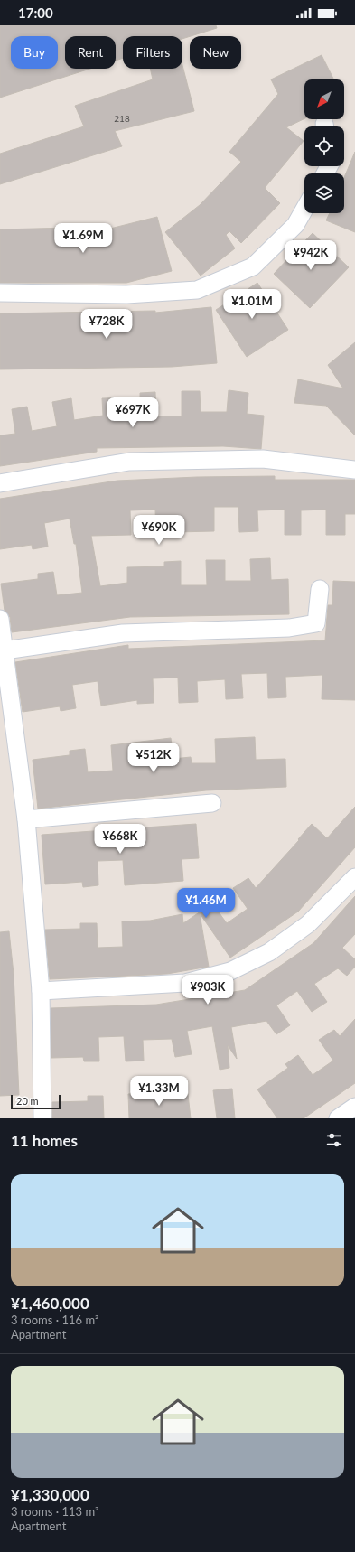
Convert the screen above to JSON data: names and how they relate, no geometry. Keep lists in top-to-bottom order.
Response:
{
  "house_numbers": ["218"],
  "scale_bar": "20 m",
  "north": "bottom left",
  "page": {
    "status": "17:00",
    "chip": [
      "Buy",
      "Rent",
      "Filters",
      "New"
    ],
    "price": [
      "¥1.69M",
      "¥942K",
      "¥1.01M",
      "¥728K",
      "¥697K",
      "¥690K",
      "¥512K",
      "¥668K",
      "¥1.46M",
      "¥903K",
      "¥1.33M"
    ],
    "scale": "20 m",
    "heading": "11 homes",
    "list": [
      {
        "name": "¥1,460,000",
        "note": "3 rooms · 116 m² · Apartment"
      },
      {
        "name": "¥1,330,000",
        "note": "3 rooms · 113 m² · Apartment"
      }
    ]
  }
}
